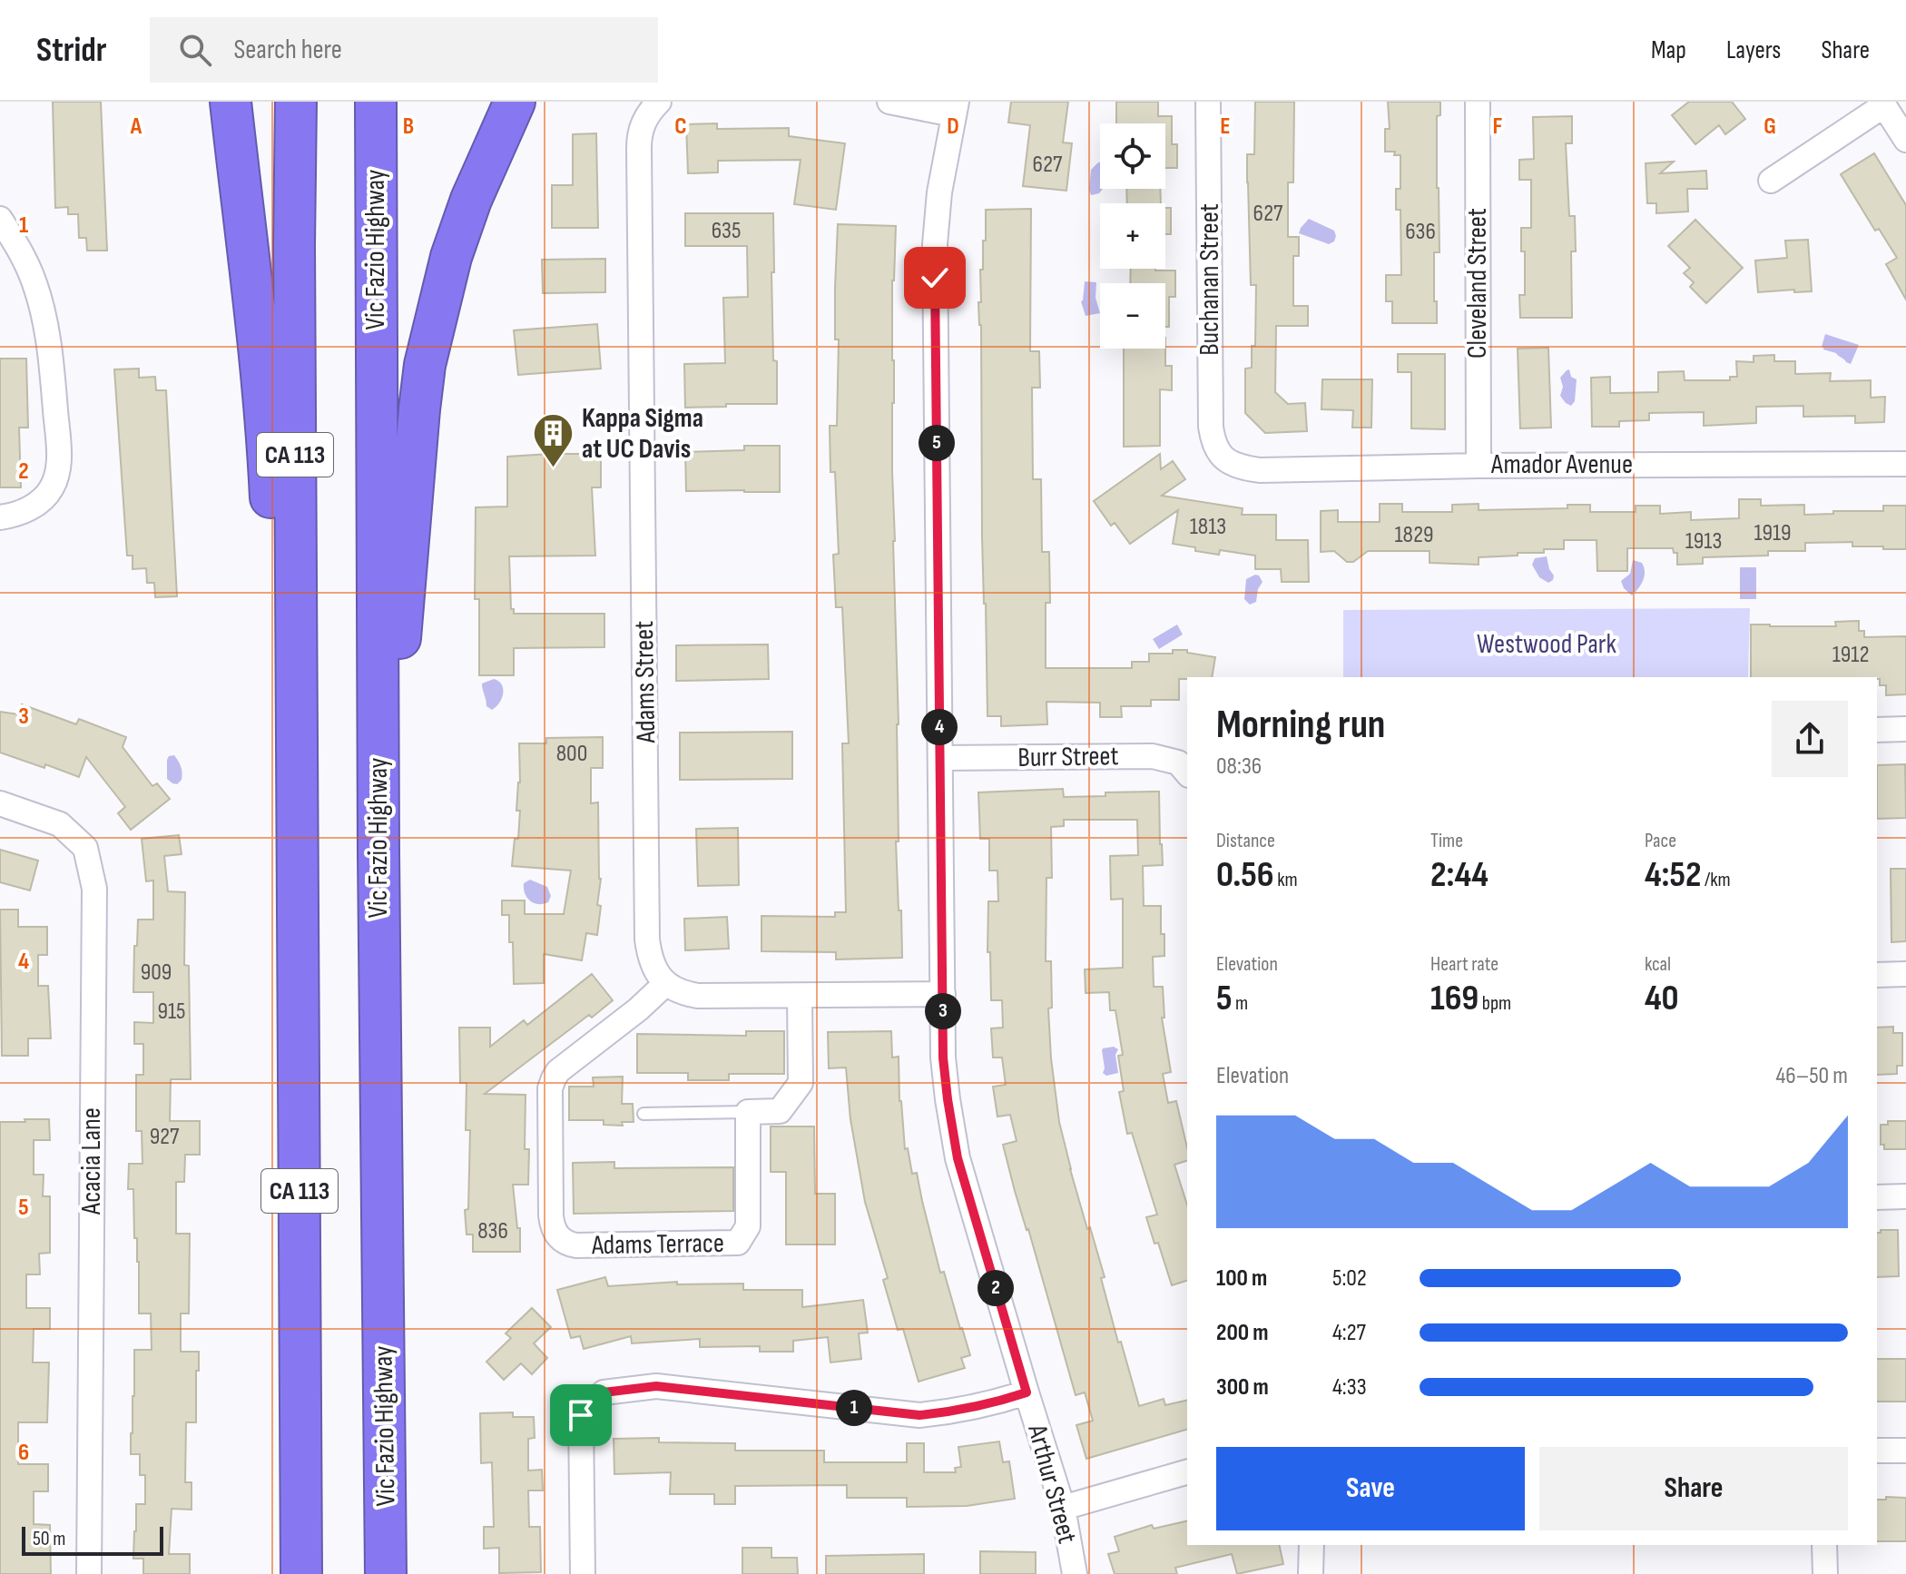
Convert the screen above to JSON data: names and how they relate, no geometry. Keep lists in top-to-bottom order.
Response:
{
  "streets": {
    "highway": ["Vic Fazio Highway", "CA 113"],
    "street": [
      "Buchanan Street",
      "Cleveland Street",
      "Amador Avenue",
      "Adams Street",
      "Burr Street",
      "Acacia Lane",
      "Adams Terrace",
      "Arthur Street"
    ]
  },
  "crossings": [
    ["Buchanan Street", "Amador Avenue"],
    ["Cleveland Street", "Amador Avenue"],
    ["Adams Street", "Adams Terrace"],
    ["Burr Street", "Arthur Street"]
  ],
  "parks": ["Westwood Park"],
  "places": {
    "building": ["Kappa Sigma at UC Davis"]
  },
  "house_numbers": [
    "627",
    "627",
    "635",
    "636",
    "1813",
    "1919",
    "1829",
    "1913",
    "1912",
    "800",
    "909",
    "915",
    "927",
    "836"
  ],
  "scale_bar": "50 m",
  "page": {
    "header": "Stridr",
    "search": "Search here",
    "nav": ["Map", "Layers", "Share"],
    "map_buttons": ["+", "−"],
    "pins": [
      "5",
      "4",
      "3",
      "2",
      "1"
    ],
    "heading": ["Morning run", "08:36"],
    "stats": [
      ["Distance", "0.56 km"],
      ["Time", "2:44"],
      ["Pace", "4:52 /km"],
      ["Elevation", "5 m"],
      ["Heart rate", "169 bpm"],
      ["kcal", "40"]
    ],
    "chart": ["Elevation", "46–50 m"],
    "list": [
      {
        "name": "100 m",
        "note": "5:02"
      },
      {
        "name": "200 m",
        "note": "4:27"
      },
      {
        "name": "300 m",
        "note": "4:33"
      }
    ],
    "buttons": ["Save", "Share"],
    "scale": "50 m"
  },
  "grid": {
    "columns": [
      "A",
      "B",
      "C",
      "D",
      "E",
      "F",
      "G"
    ],
    "rows": [
      "1",
      "2",
      "3",
      "4",
      "5",
      "6"
    ]
  }
}
